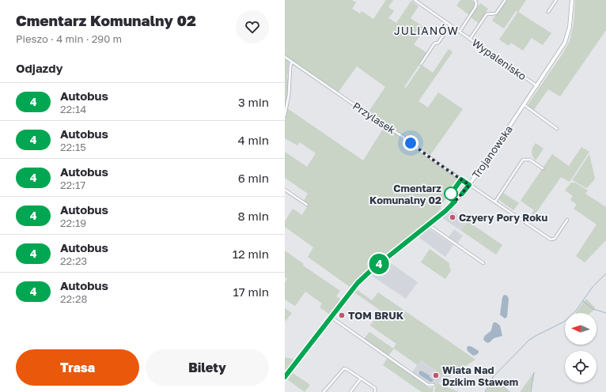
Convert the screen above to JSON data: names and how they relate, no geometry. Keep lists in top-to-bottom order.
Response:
{
  "streets": {
    "street": ["Wypalenisko", "Przylasek", "Trojanowska"]
  },
  "crossings": [
    ["Wypalenisko", "Trojanowska"],
    ["Przylasek", "Trojanowska"]
  ],
  "districts": ["JULIANÓW"],
  "places": [
    "Cmentarz Komunalny 02",
    "Czyery Pory Roku",
    "TOM BRUK",
    "Wiata Nad Dzikim Stawem"
  ],
  "lines": ["bus line 4"],
  "north": "left",
  "page": {
    "heading": [
      ["Cmentarz Komunalny 02", "Pieszo · 4 min · 290 m"],
      "Odjazdy"
    ],
    "on_map": "4",
    "list": [
      {
        "mark": "4",
        "name": "Autobus",
        "note": "22:14",
        "value": "3 min"
      },
      {
        "mark": "4",
        "name": "Autobus",
        "note": "22:15",
        "value": "4 min"
      },
      {
        "mark": "4",
        "name": "Autobus",
        "note": "22:17",
        "value": "6 min"
      },
      {
        "mark": "4",
        "name": "Autobus",
        "note": "22:19",
        "value": "8 min"
      },
      {
        "mark": "4",
        "name": "Autobus",
        "note": "22:23",
        "value": "12 min"
      },
      {
        "mark": "4",
        "name": "Autobus",
        "note": "22:28",
        "value": "17 min"
      }
    ],
    "buttons": ["Trasa", "Bilety"]
  }
}
